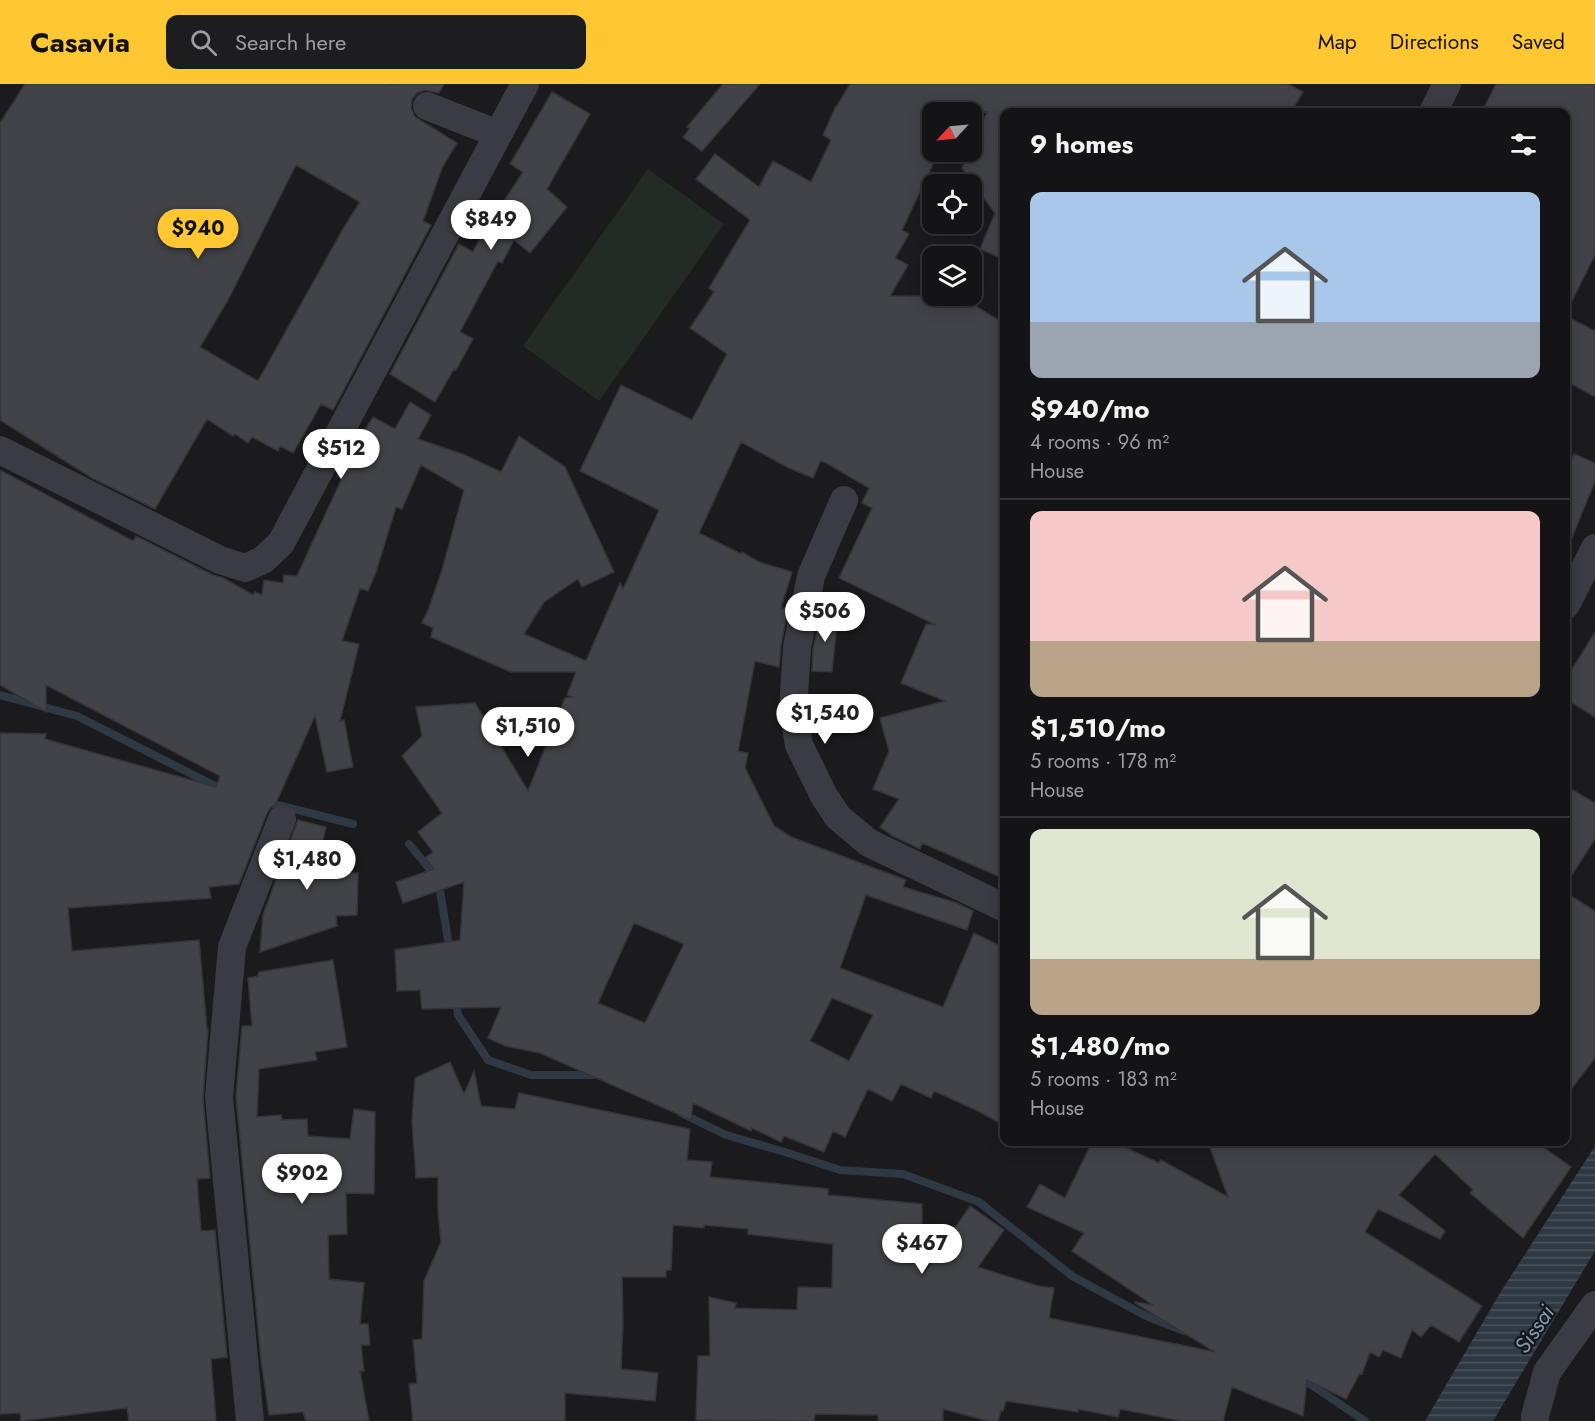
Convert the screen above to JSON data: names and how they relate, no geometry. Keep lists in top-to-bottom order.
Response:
{
  "water": ["Sissai"],
  "north": "bottom left",
  "page": {
    "header": "Casavia",
    "search": "Search here",
    "nav": ["Map", "Directions", "Saved"],
    "heading": "9 homes",
    "list": [
      {
        "name": "$940/mo",
        "note": "4 rooms · 96 m² · House"
      },
      {
        "name": "$1,510/mo",
        "note": "5 rooms · 178 m² · House"
      },
      {
        "name": "$1,480/mo",
        "note": "5 rooms · 183 m² · House"
      }
    ],
    "price": [
      "$849",
      "$940",
      "$512",
      "$506",
      "$1,540",
      "$1,510",
      "$1,480",
      "$902",
      "$467"
    ]
  }
}
